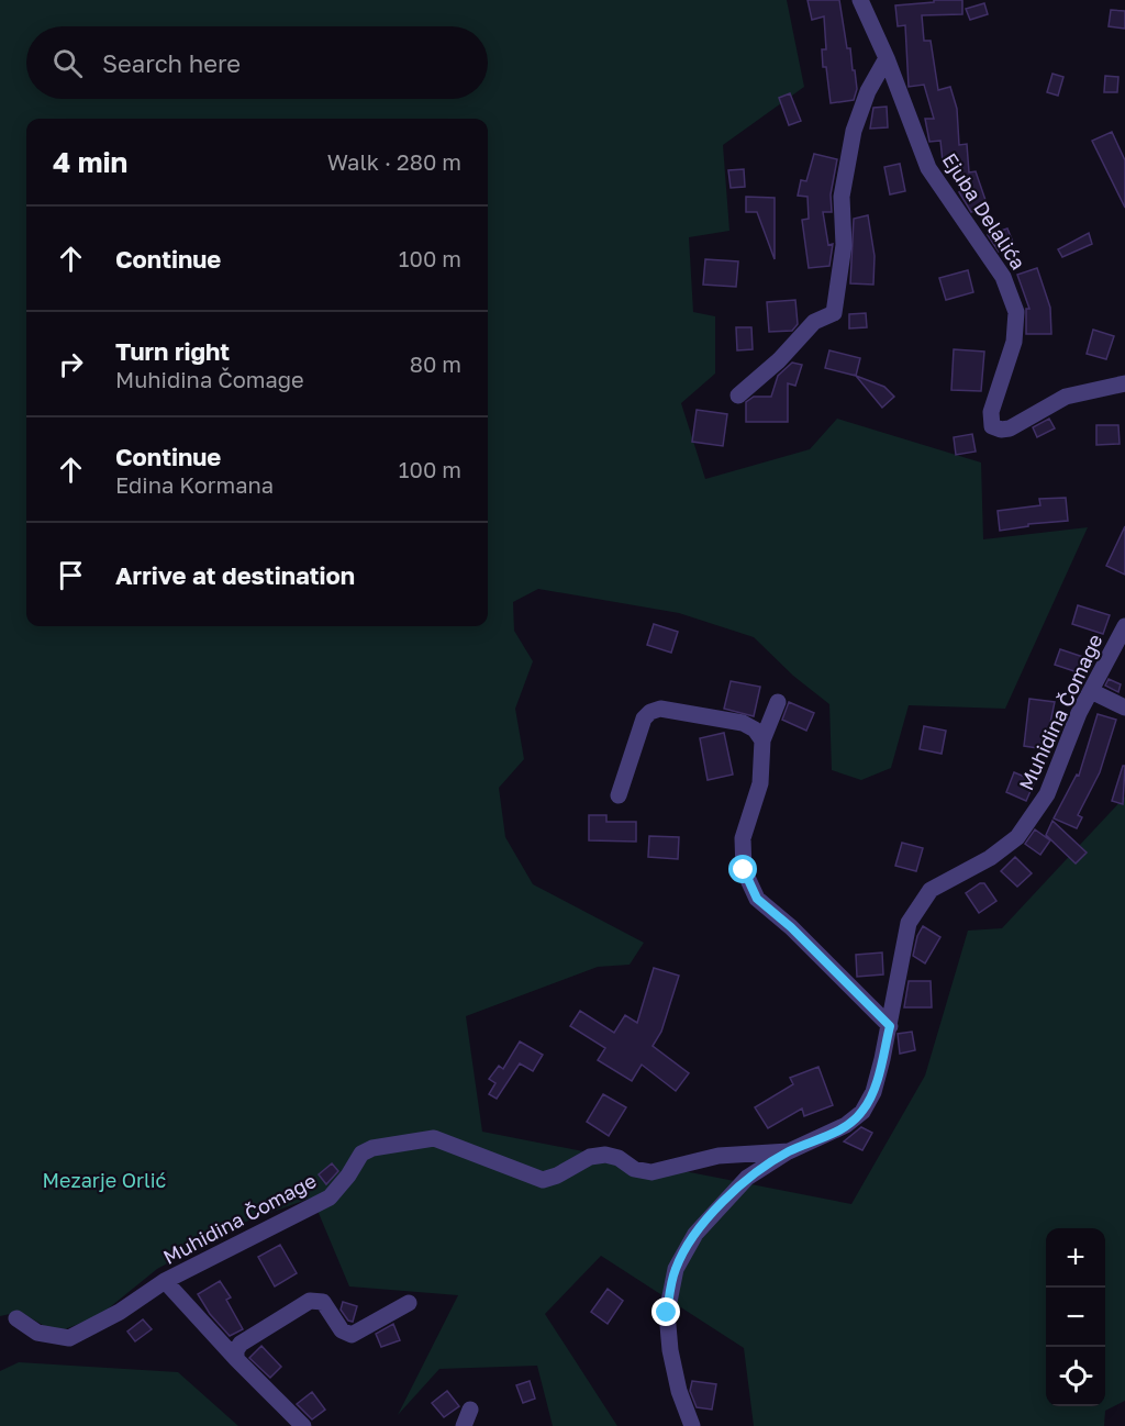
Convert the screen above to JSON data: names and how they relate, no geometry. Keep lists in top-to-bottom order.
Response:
{
  "streets": {
    "street": ["Ejuba Delalića", "Muhidina Čomage"]
  },
  "parks": ["Mezarje Orlić"],
  "page": {
    "search": "Search here",
    "heading": ["4 min", "Walk · 280 m"],
    "list": [
      ["Continue", "100 m"],
      ["Turn right", "Muhidina Čomage", "80 m"],
      ["Continue", "Edina Kormana", "100 m"],
      "Arrive at destination"
    ],
    "map_buttons": ["+", "−"]
  }
}
